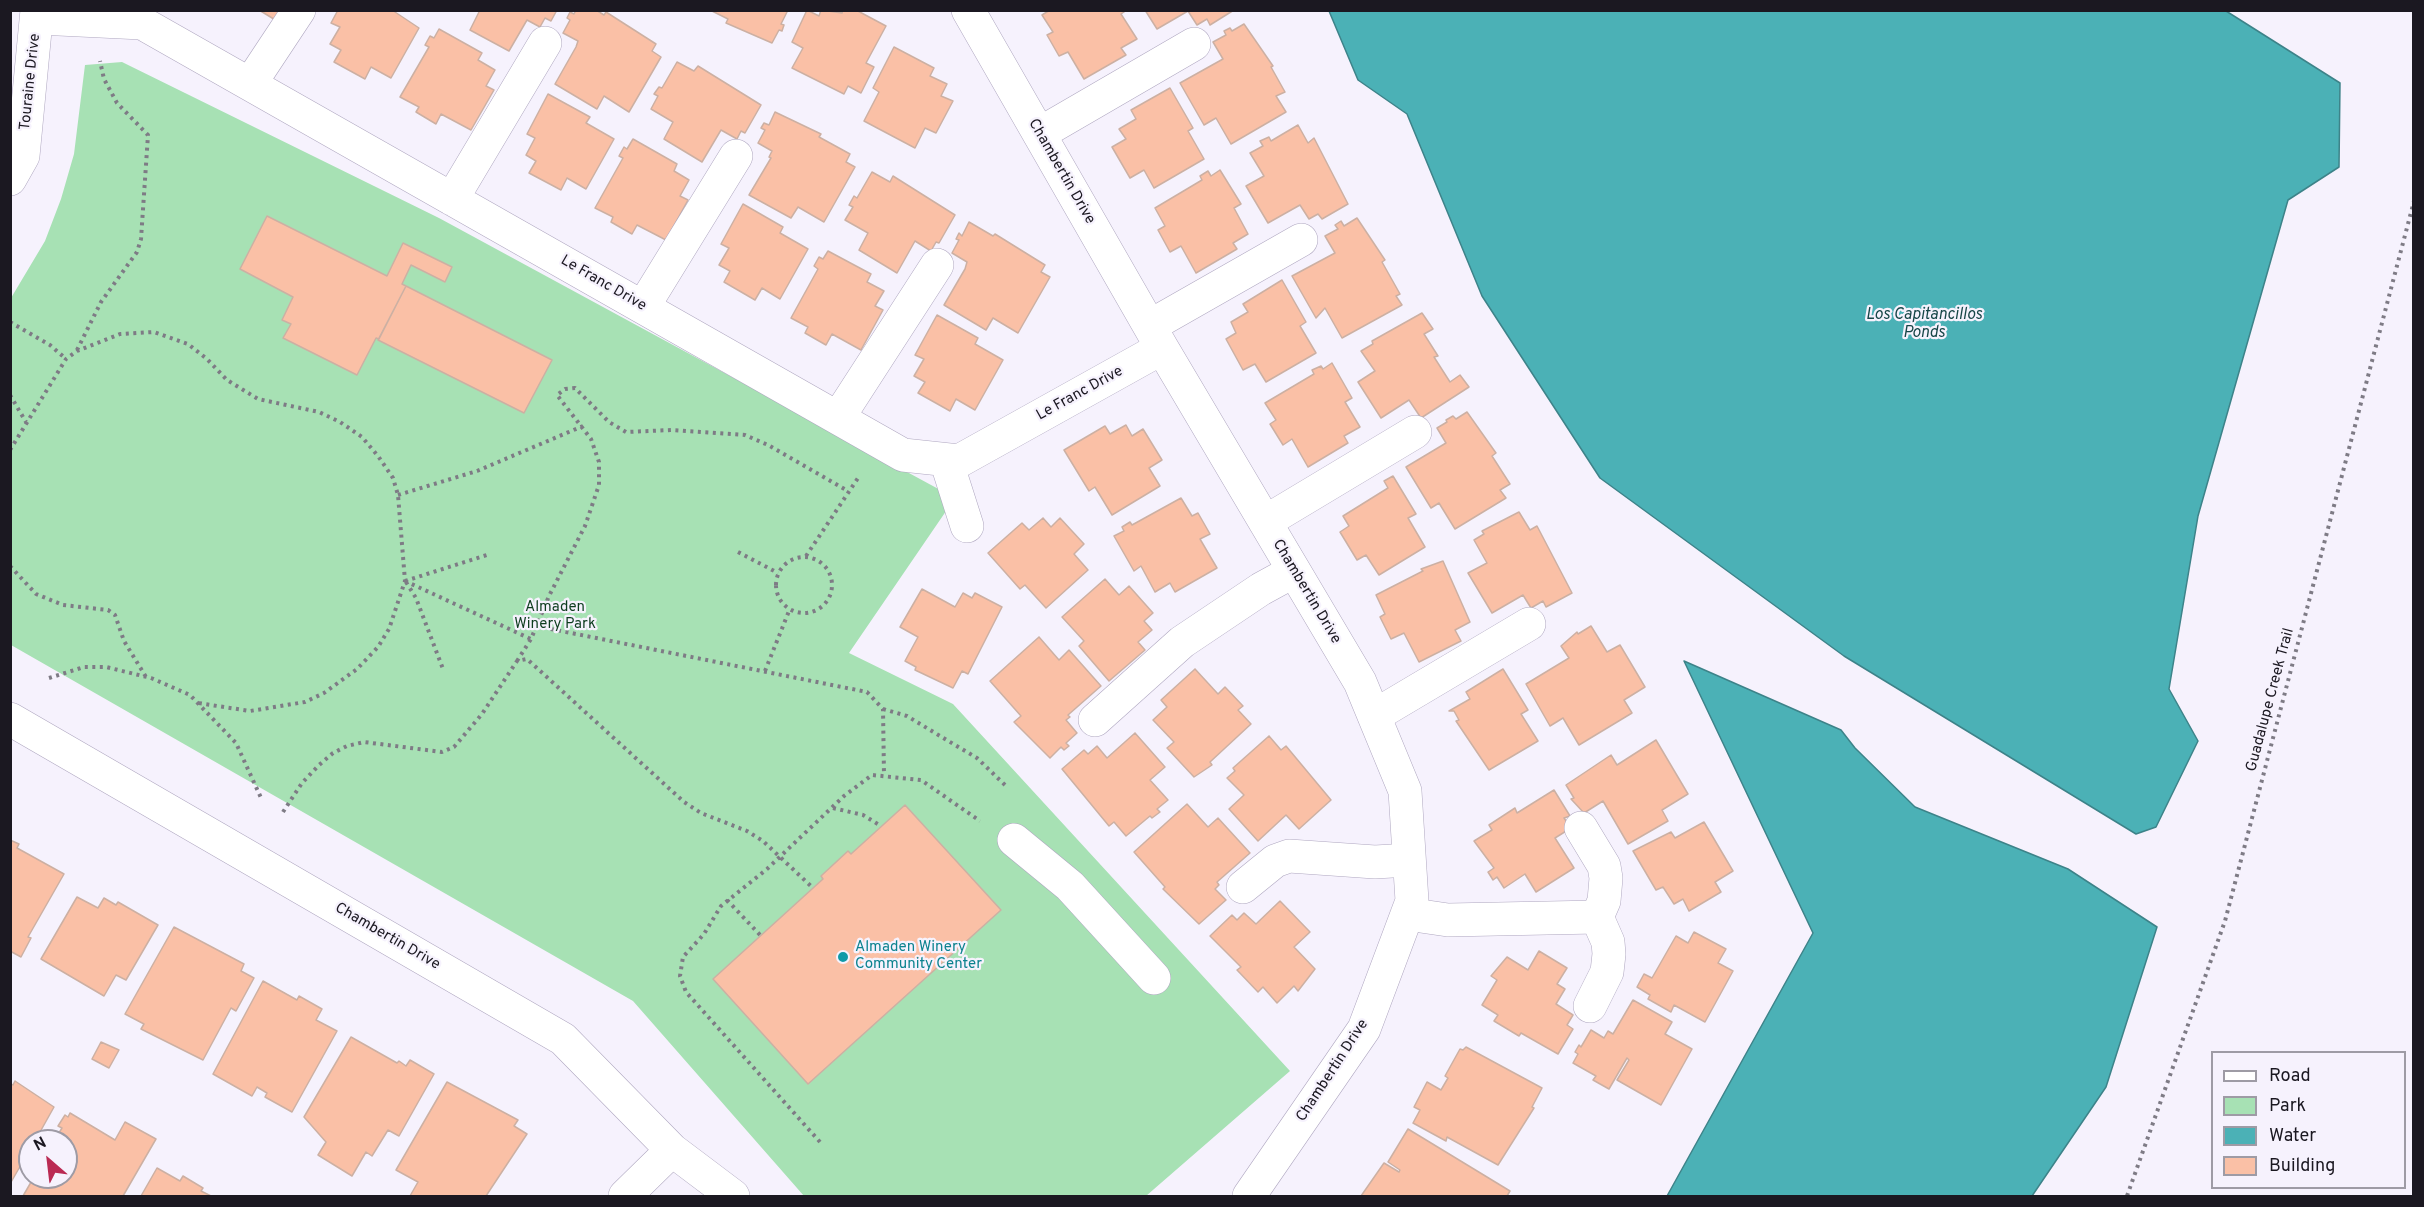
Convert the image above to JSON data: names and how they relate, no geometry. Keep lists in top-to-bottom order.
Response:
{
  "streets": {
    "street": ["Touraine Drive", "Chambertin Drive", "Le Franc Drive"],
    "path": ["Guadalupe Creek Trail"]
  },
  "crossings": [
    ["Touraine Drive", "Le Franc Drive"],
    ["Chambertin Drive", "Le Franc Drive"]
  ],
  "water": ["Los Capitancillos Ponds"],
  "parks": ["Almaden Winery Park"],
  "places": ["Almaden Winery Community Center"],
  "legend": [
    "Road",
    "Park",
    "Water",
    "Building"
  ],
  "north": "top left"
}
